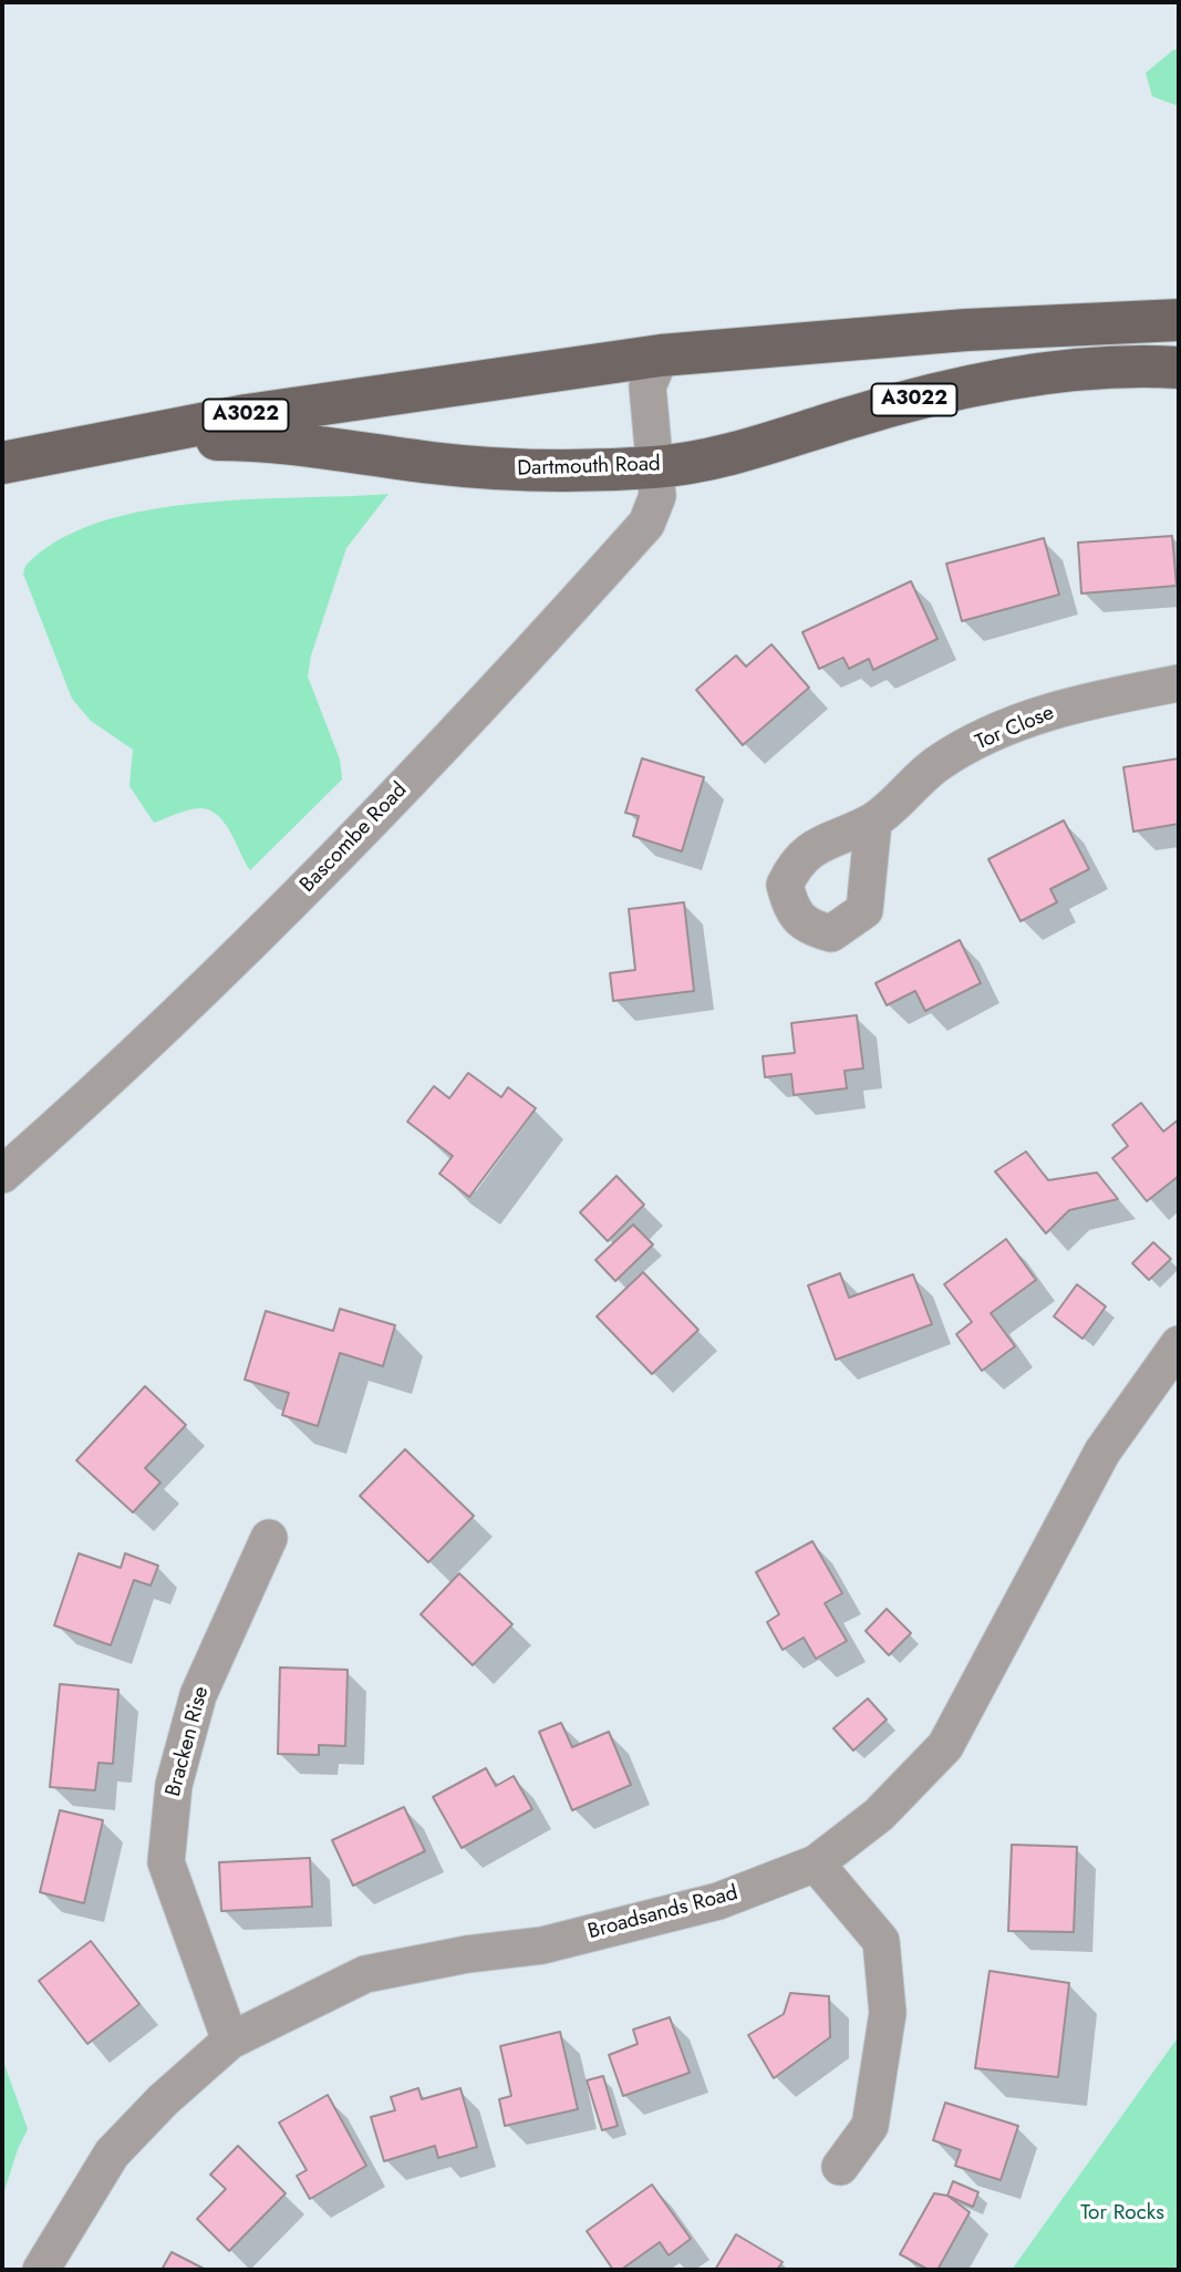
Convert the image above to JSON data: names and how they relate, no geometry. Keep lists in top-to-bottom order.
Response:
{
  "streets": {
    "main road": ["A3022", "Dartmouth Road"],
    "street": [
      "Tor Close",
      "Bascombe Road",
      "Bracken Rise",
      "Broadsands Road"
    ]
  },
  "crossings": [
    ["Dartmouth Road", "Bascombe Road"],
    ["Bracken Rise", "Broadsands Road"]
  ],
  "parks": ["Tor Rocks"]
}
